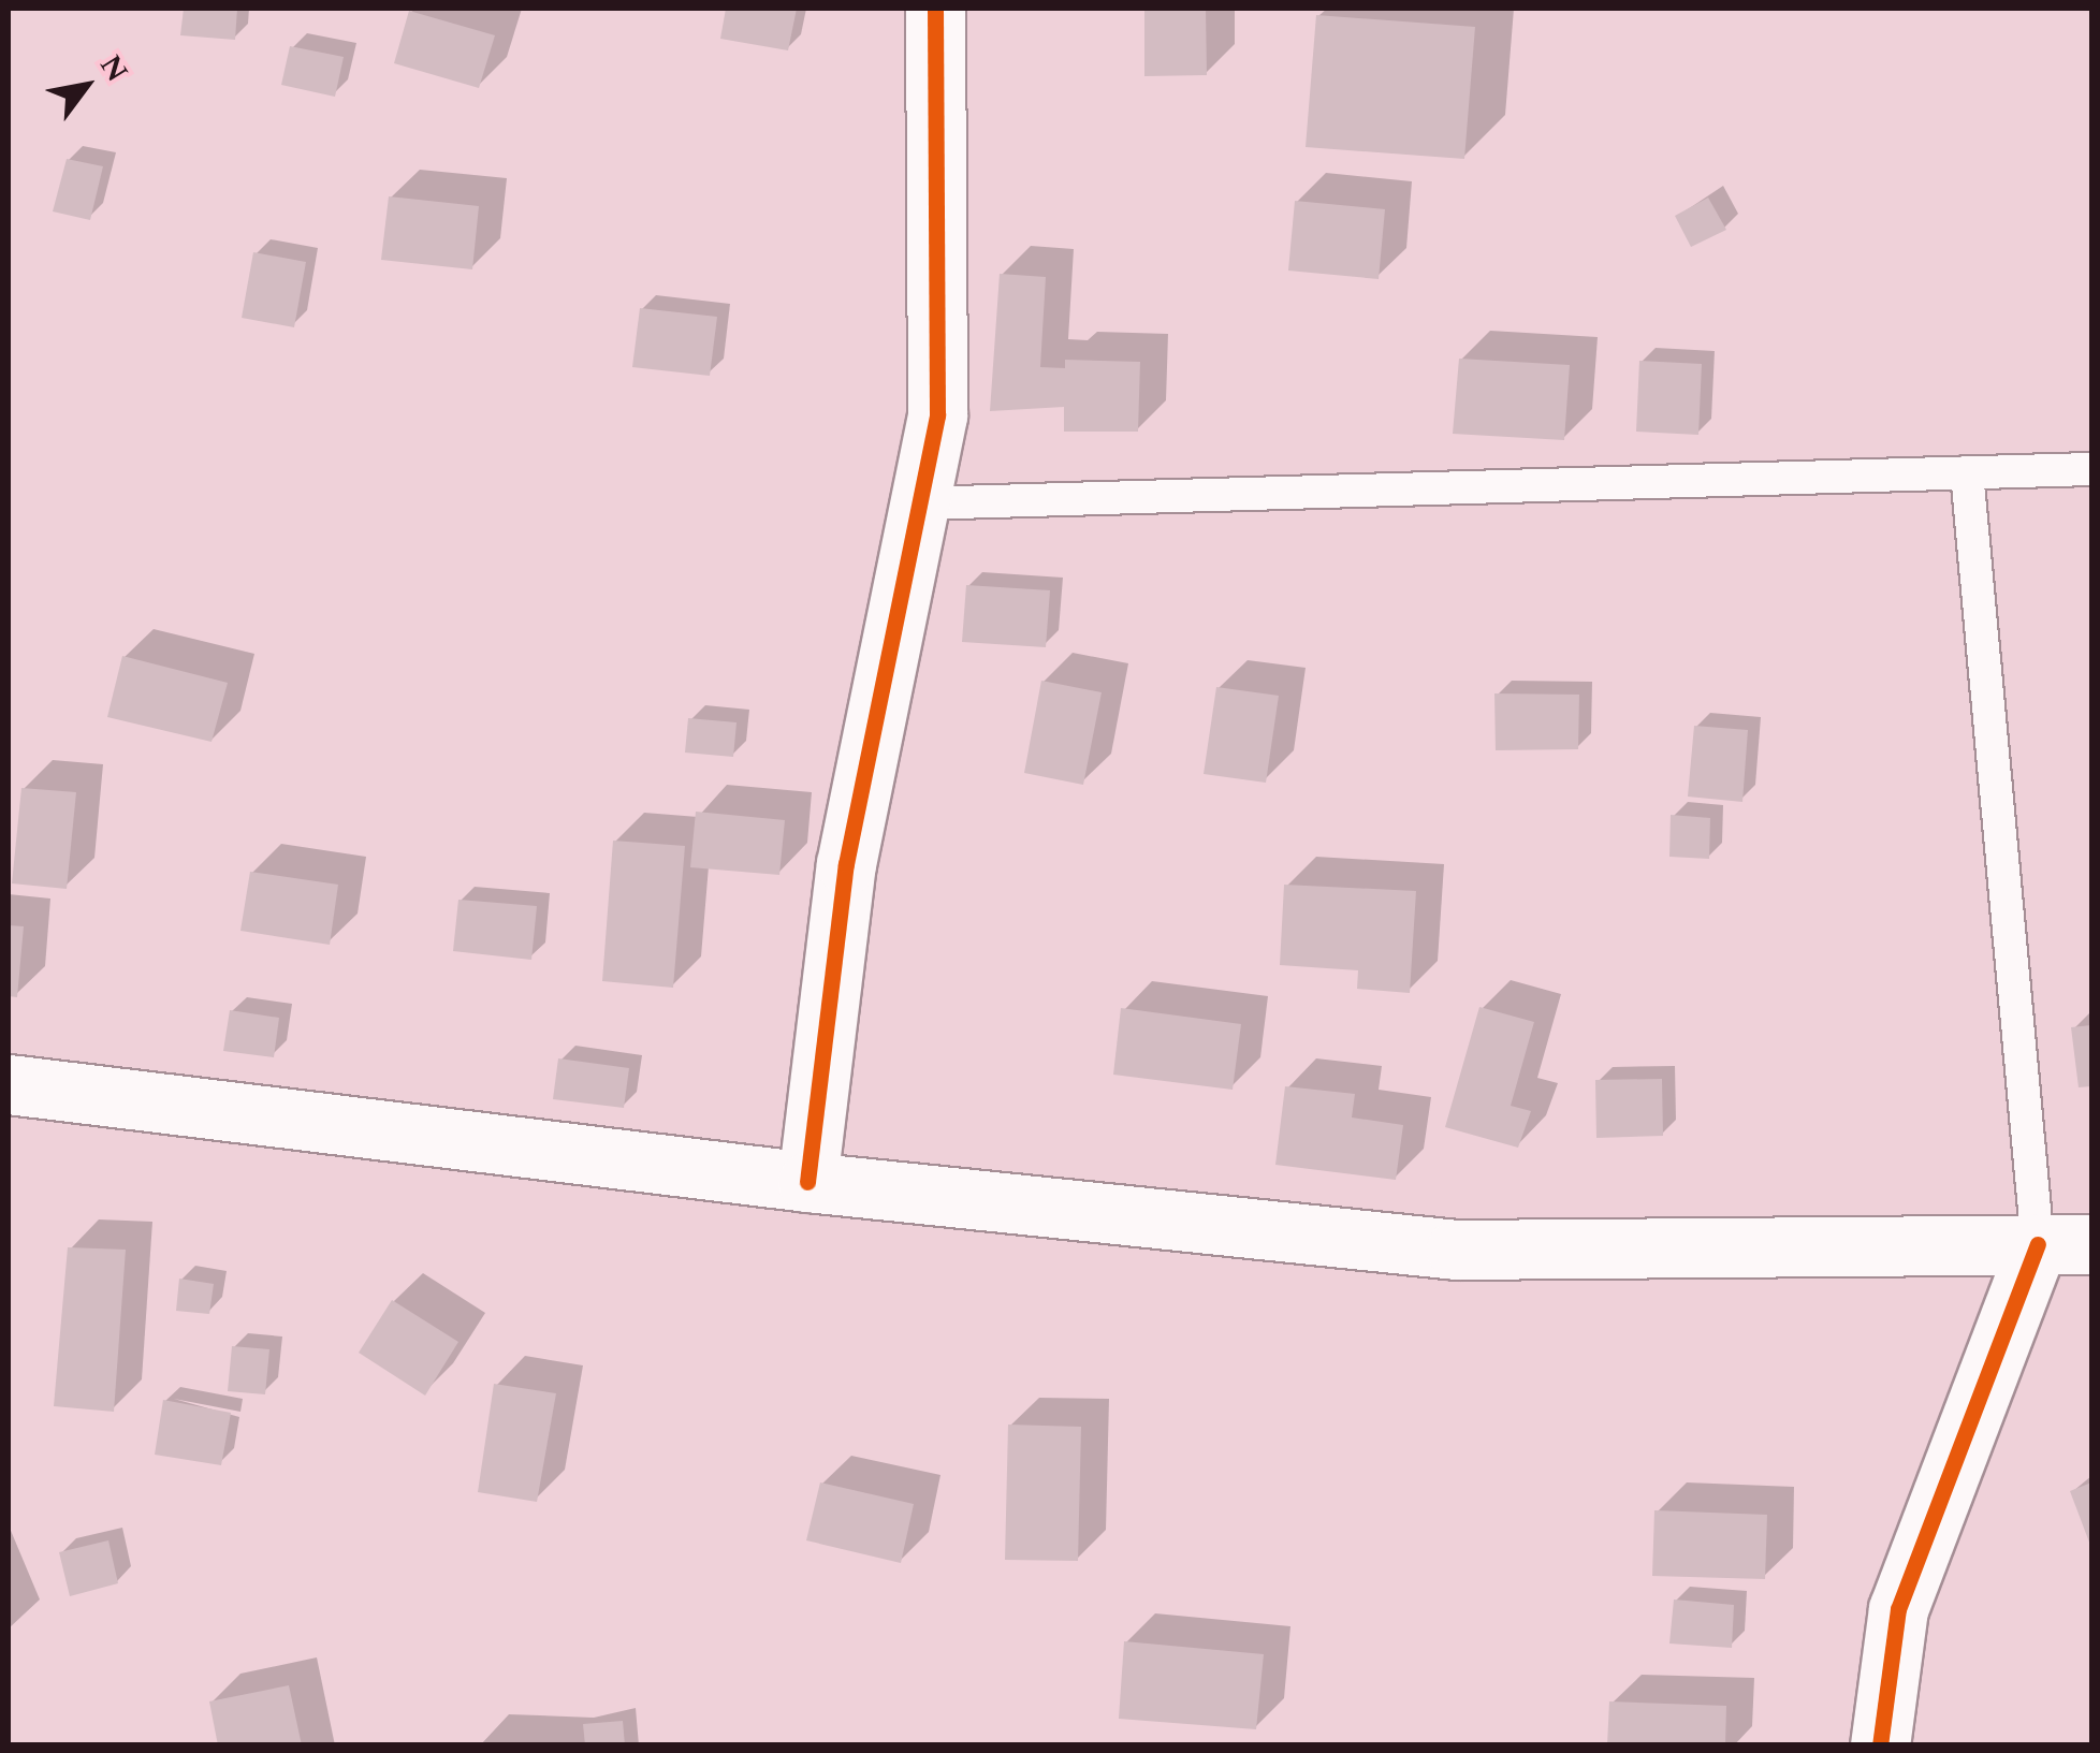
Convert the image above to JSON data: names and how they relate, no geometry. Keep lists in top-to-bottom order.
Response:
{
  "north": "top right"
}
